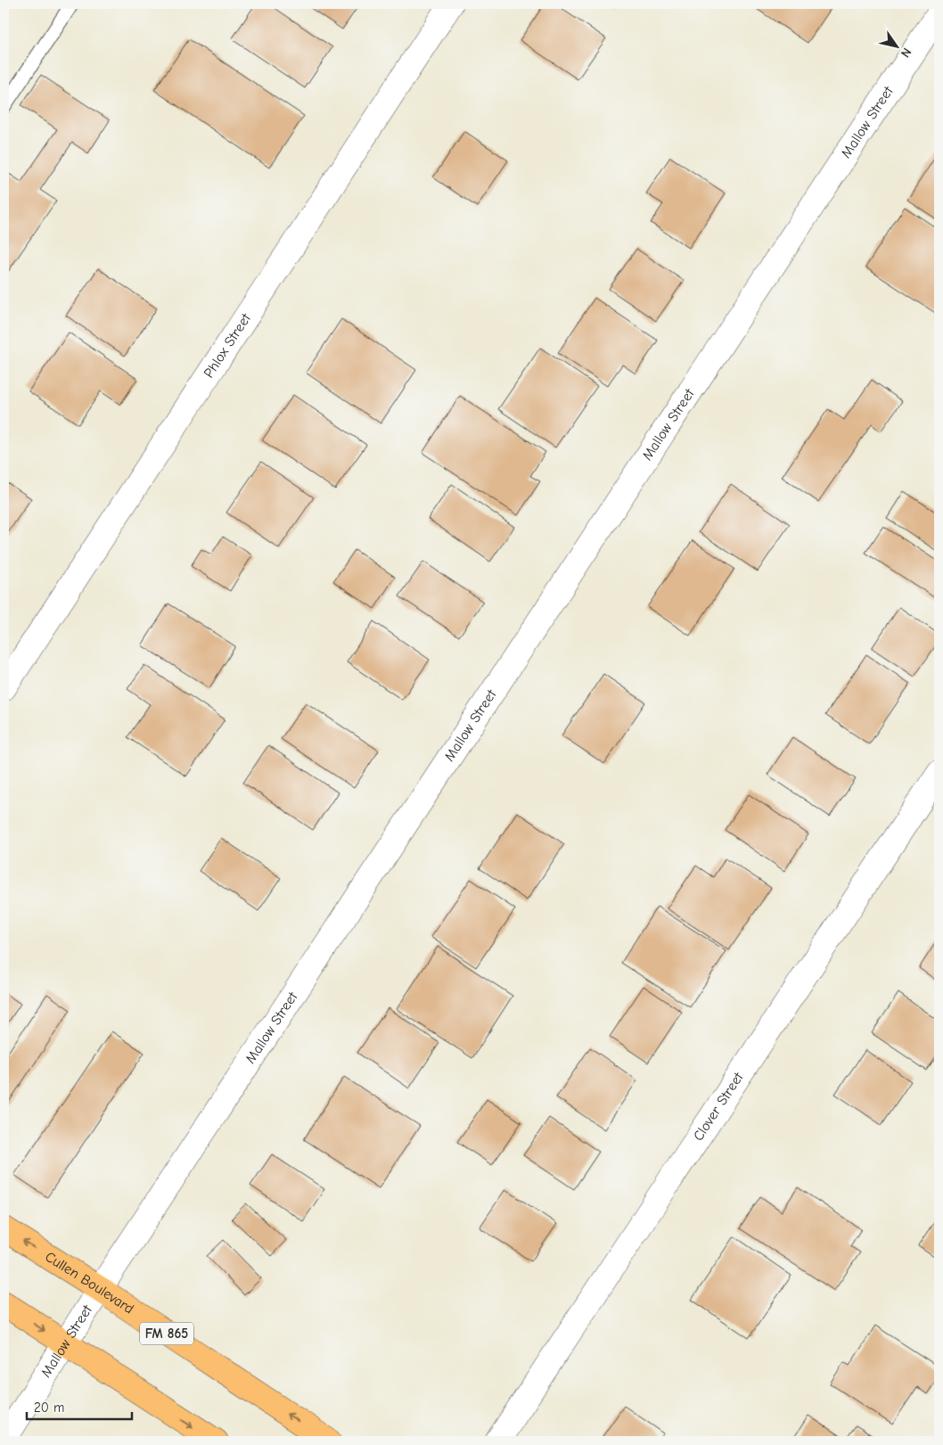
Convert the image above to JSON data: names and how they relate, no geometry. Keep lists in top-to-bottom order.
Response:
{
  "streets": {
    "main road": ["Cullen Boulevard", "FM 865"],
    "street": ["Mallow Street", "Phlox Street", "Clover Street"]
  },
  "crossings": [
    ["Mallow Street", "Cullen Boulevard"]
  ],
  "scale_bar": "20 m",
  "north": "bottom right"
}
